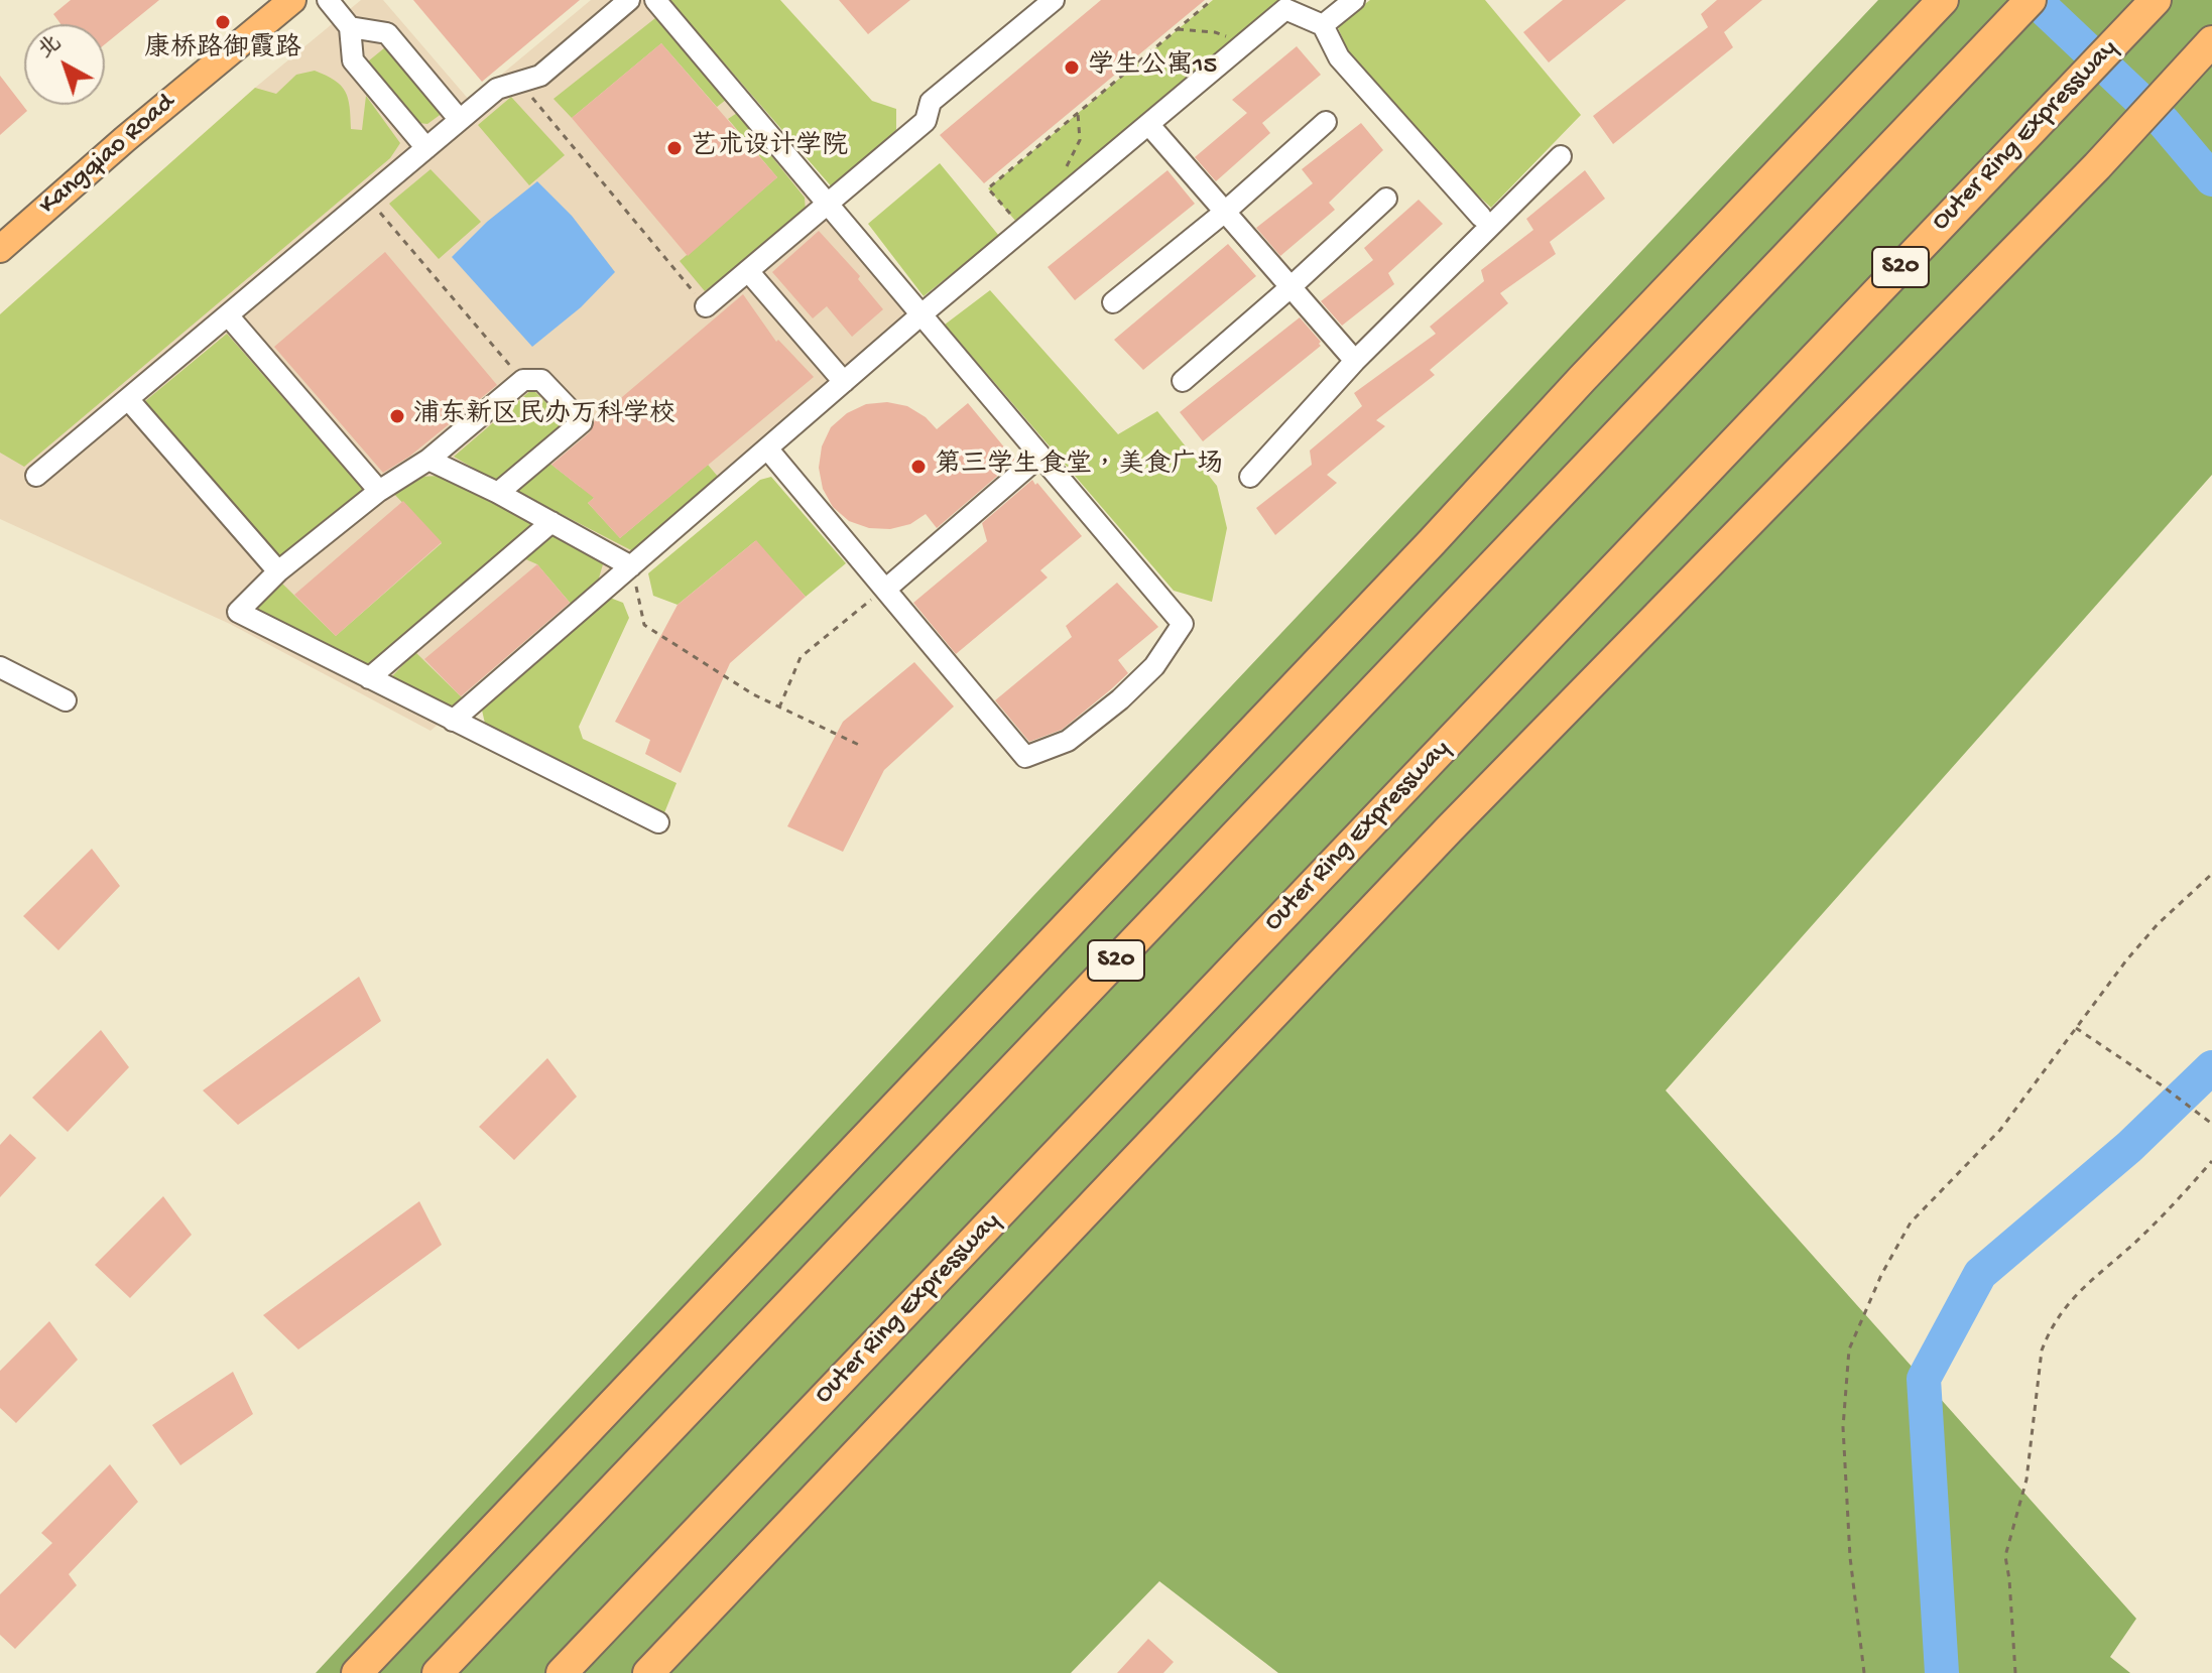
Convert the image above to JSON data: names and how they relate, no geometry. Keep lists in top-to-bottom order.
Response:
{
  "streets": {
    "highway": ["Outer Ring Expressway", "S20"],
    "main road": ["Kangqiao Road"]
  },
  "places": [
    "康桥路御霞路",
    "学生公寓15",
    "艺术设计学院",
    "浦东新区民办万科学校",
    "第三学生食堂，美食广场"
  ],
  "north": "top left"
}
